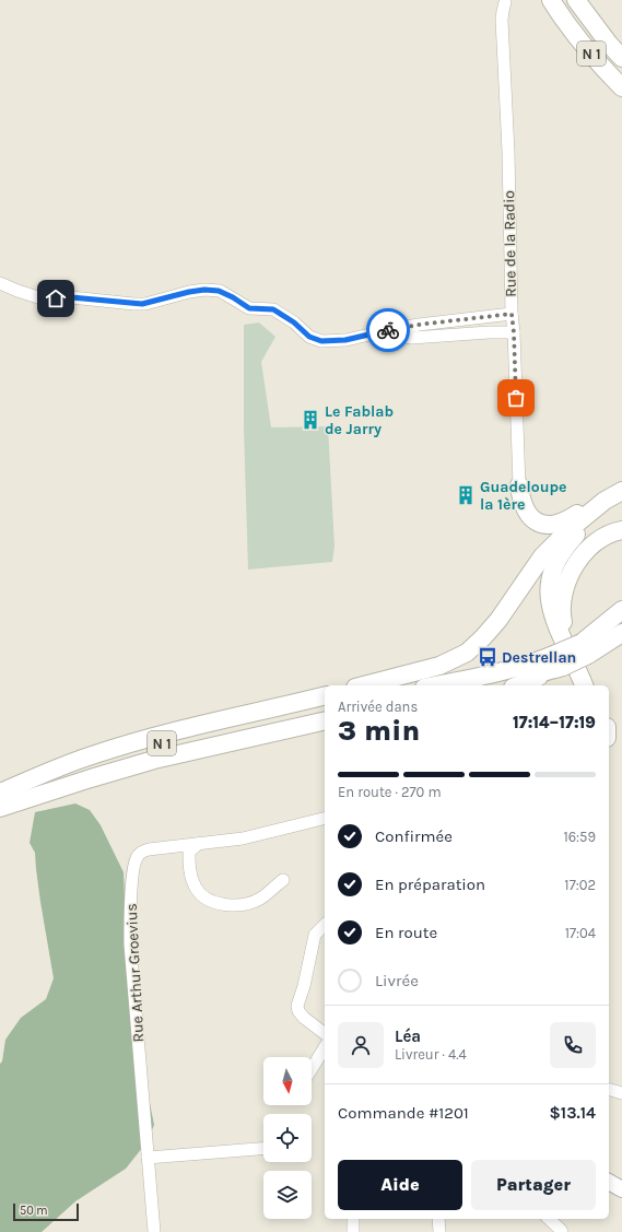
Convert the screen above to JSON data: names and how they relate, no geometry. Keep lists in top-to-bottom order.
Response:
{
  "streets": {
    "highway": ["N 1"],
    "street": ["Rue de la Radio", "Rue Arthur Groevius"]
  },
  "places": {
    "building": ["Le Fablab de Jarry", "Guadeloupe la 1ère"],
    "bus stop": ["Destrellan"]
  },
  "scale_bar": "50 m",
  "north": "bottom",
  "page": {
    "heading": ["3 min", "Arrivée dans", "17:14–17:19"],
    "panel": [
      "Léa",
      "Livreur · 4.4",
      "Commande #1201",
      "$13.14"
    ],
    "bar": "En route · 270 m",
    "list": [
      ["Confirmée", "16:59"],
      ["En préparation", "17:02"],
      ["En route", "17:04"],
      "Livrée"
    ],
    "buttons": ["Aide", "Partager"],
    "scale": "50 m"
  }
}
